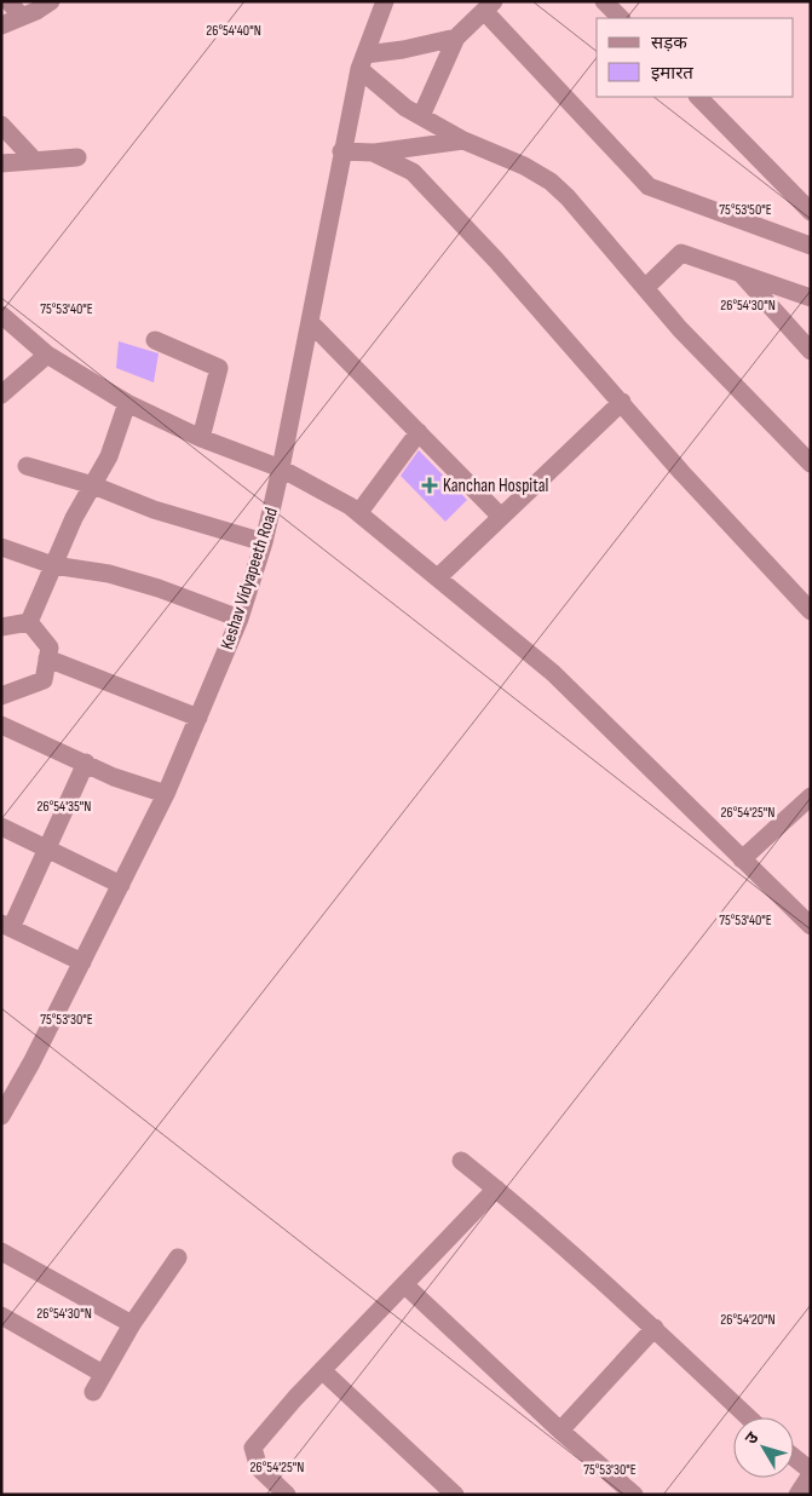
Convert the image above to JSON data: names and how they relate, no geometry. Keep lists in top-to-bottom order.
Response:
{
  "streets": {
    "street": ["Keshav Vidyapeeth Road"]
  },
  "places": {
    "health": ["Kanchan Hospital"]
  },
  "legend": ["सड़क", "इमारत"],
  "north": "top left",
  "coordinates": [
    "26°54'40\"N",
    "75°53'50\"E",
    "26°54'30\"N",
    "75°53'40\"E",
    "26°54'35\"N",
    "26°54'25\"N",
    "75°53'30\"E",
    "26°54'20\"N"
  ]
}
